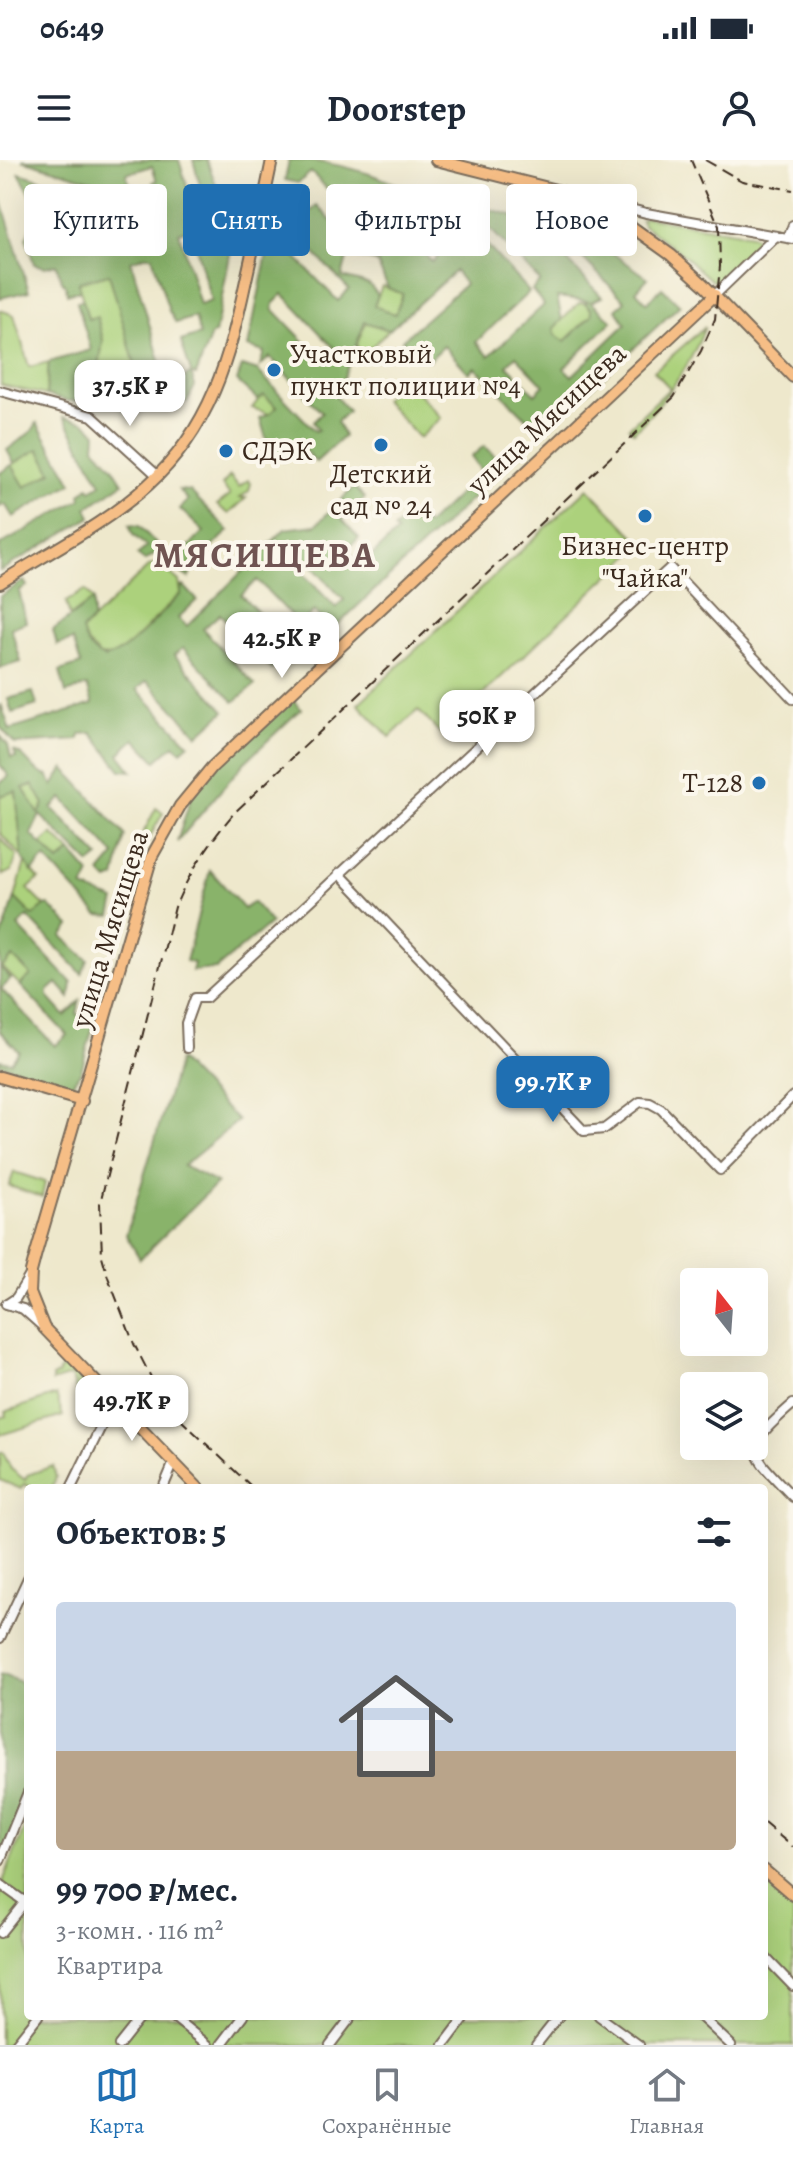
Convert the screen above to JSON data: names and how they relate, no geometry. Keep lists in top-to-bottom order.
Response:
{
  "streets": {
    "main road": ["улица Мясищева"]
  },
  "districts": ["МЯСИЩЕВА"],
  "places": [
    "Участковый пункт полиции №4",
    "Детский сад № 24",
    "СДЭК",
    "Бизнес-центр \"Чайка\"",
    "Т-128"
  ],
  "north": "top",
  "page": {
    "status": "06:49",
    "header": "Doorstep",
    "chip": [
      "Купить",
      "Снять",
      "Фильтры",
      "Новое"
    ],
    "price": [
      "37.5K ₽",
      "42.5K ₽",
      "50K ₽",
      "99.7K ₽",
      "49.7K ₽"
    ],
    "heading": "Объектов: 5",
    "list": [
      {
        "name": "99 700 ₽/мес.",
        "note": "3-комн. · 116 m² · Квартира"
      }
    ],
    "tabs": ["Карта", "Сохранённые", "Главная"]
  }
}
